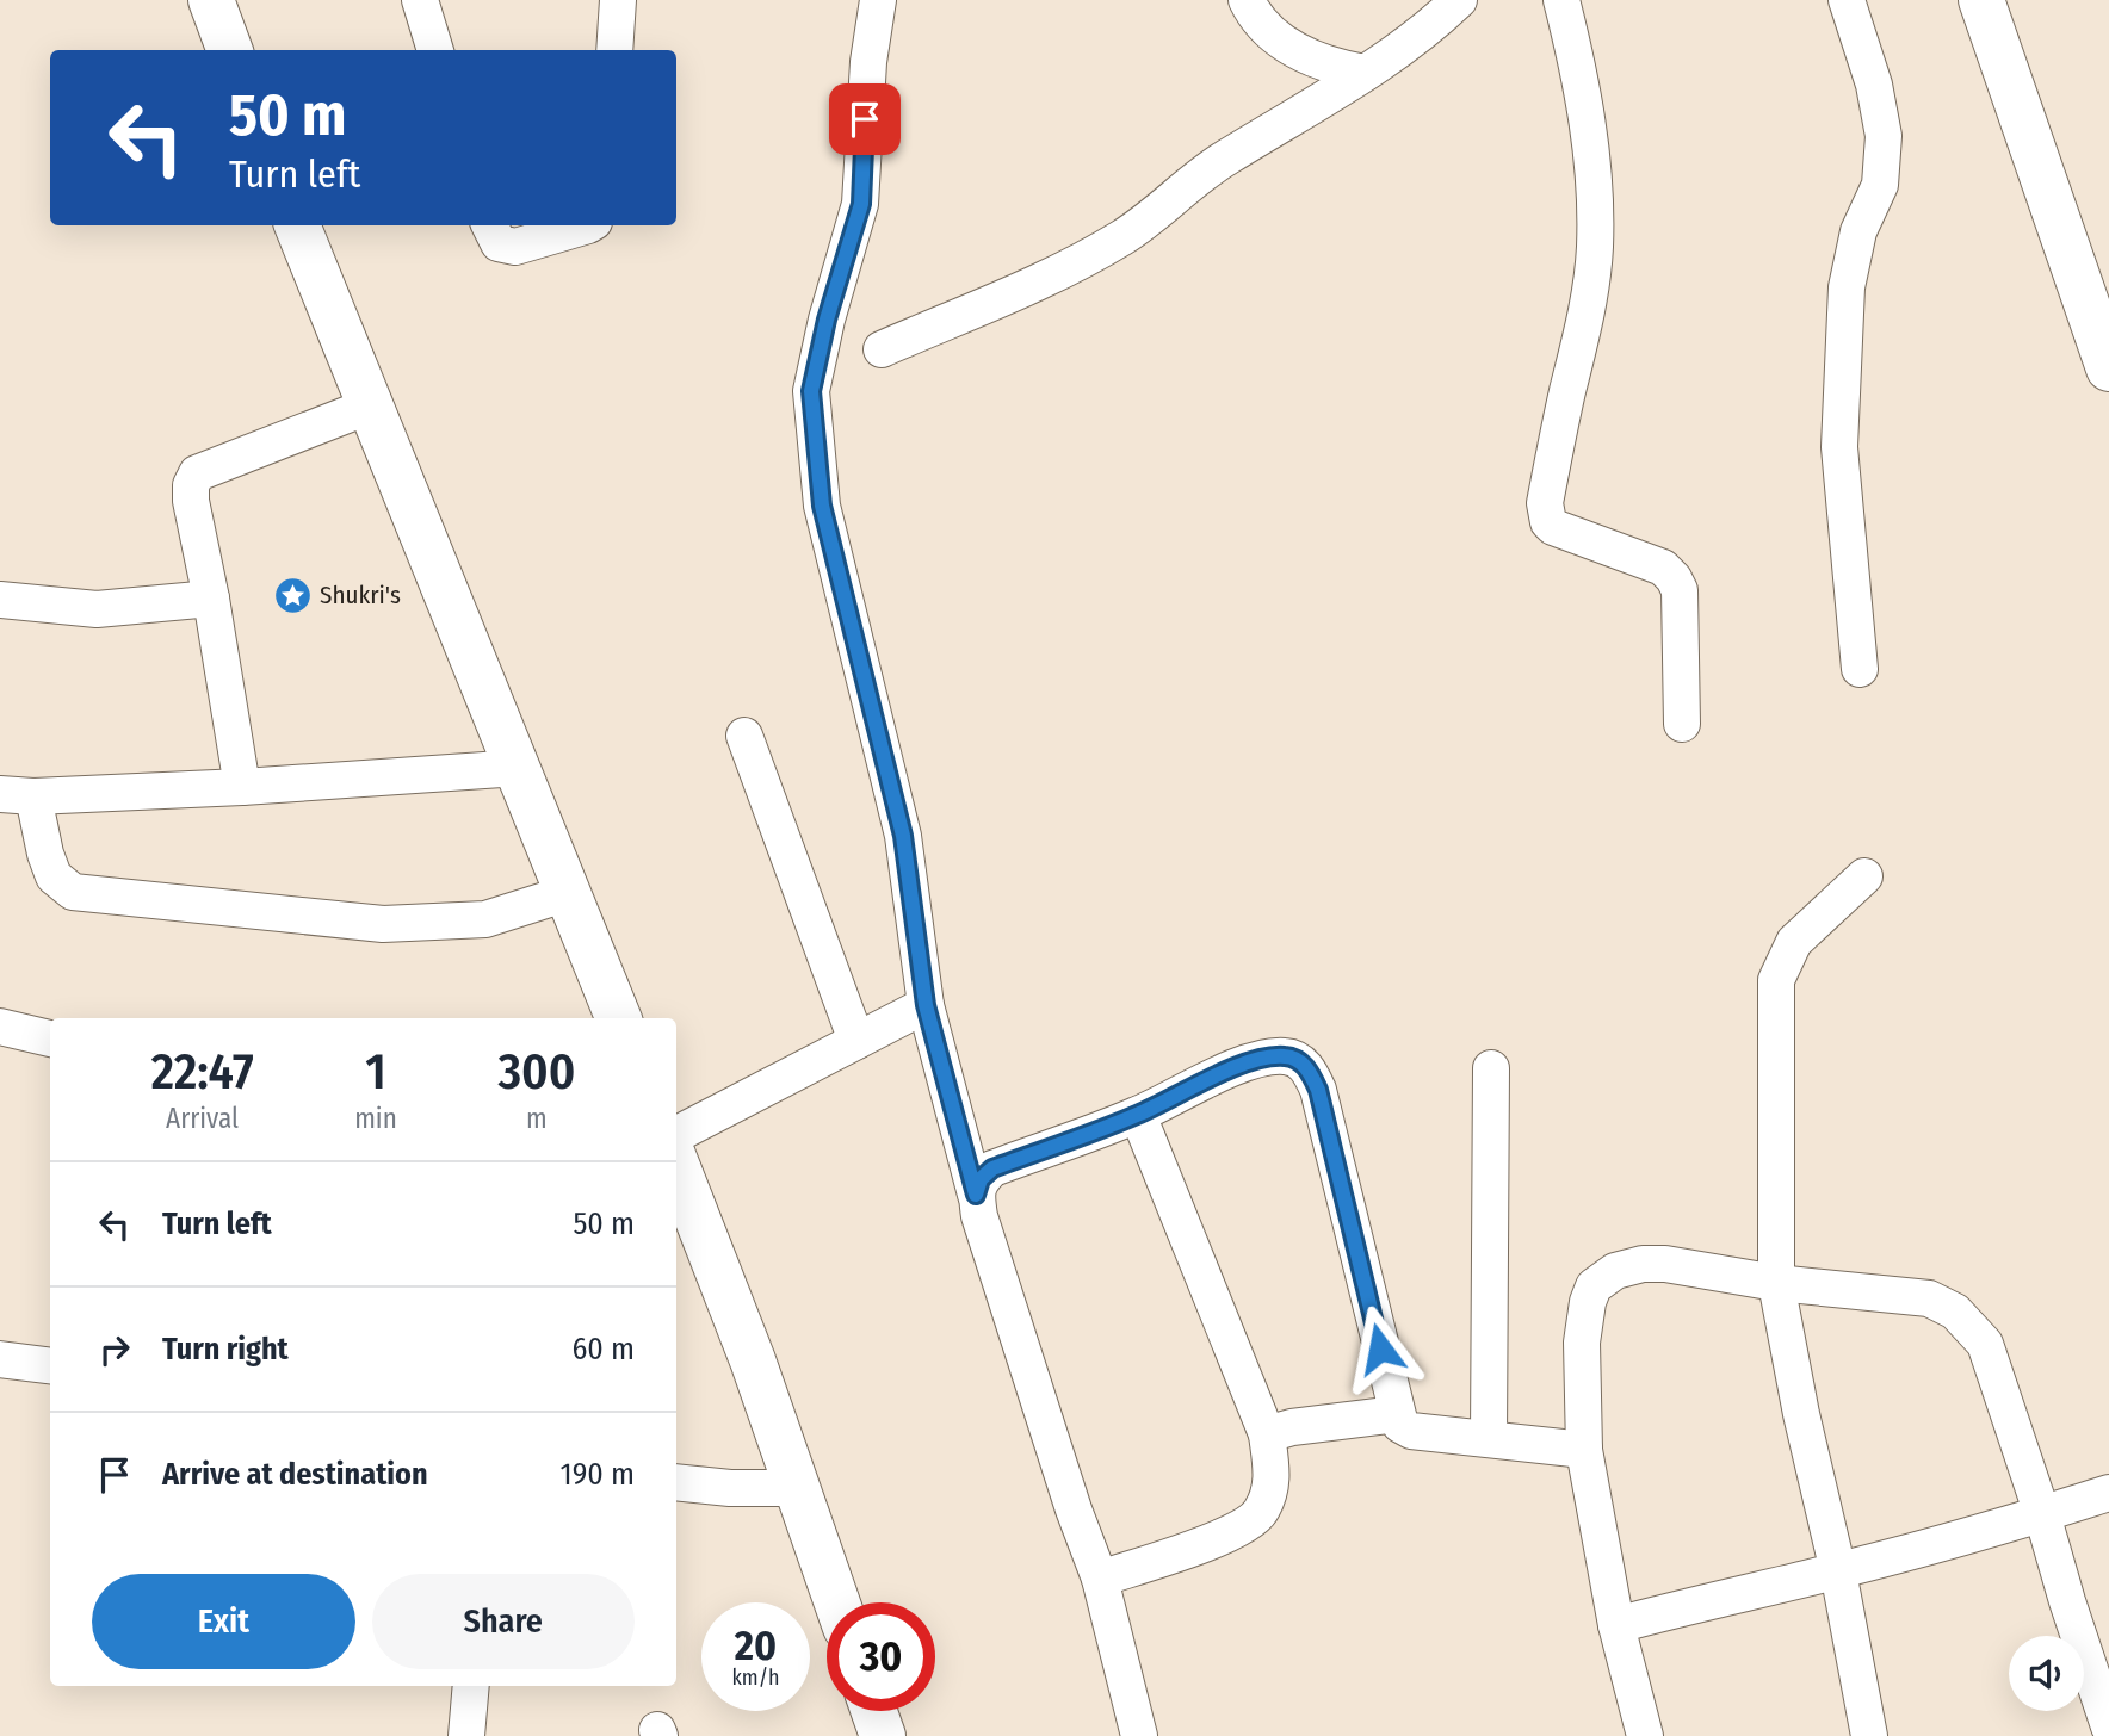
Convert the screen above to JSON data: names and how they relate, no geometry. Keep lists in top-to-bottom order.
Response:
{
  "places": {
    "place": ["Shukri's"]
  },
  "page": {
    "turn": ["50 m", "Turn left"],
    "eta": [
      "22:47",
      "Arrival",
      "1",
      "min",
      "300",
      "m"
    ],
    "list": [
      {
        "name": "Turn left",
        "value": "50 m"
      },
      {
        "name": "Turn right",
        "value": "60 m"
      },
      {
        "name": "Arrive at destination",
        "value": "190 m"
      }
    ],
    "buttons": ["Exit", "Share"],
    "speed": "20 km/h",
    "limit": "30"
  }
}
